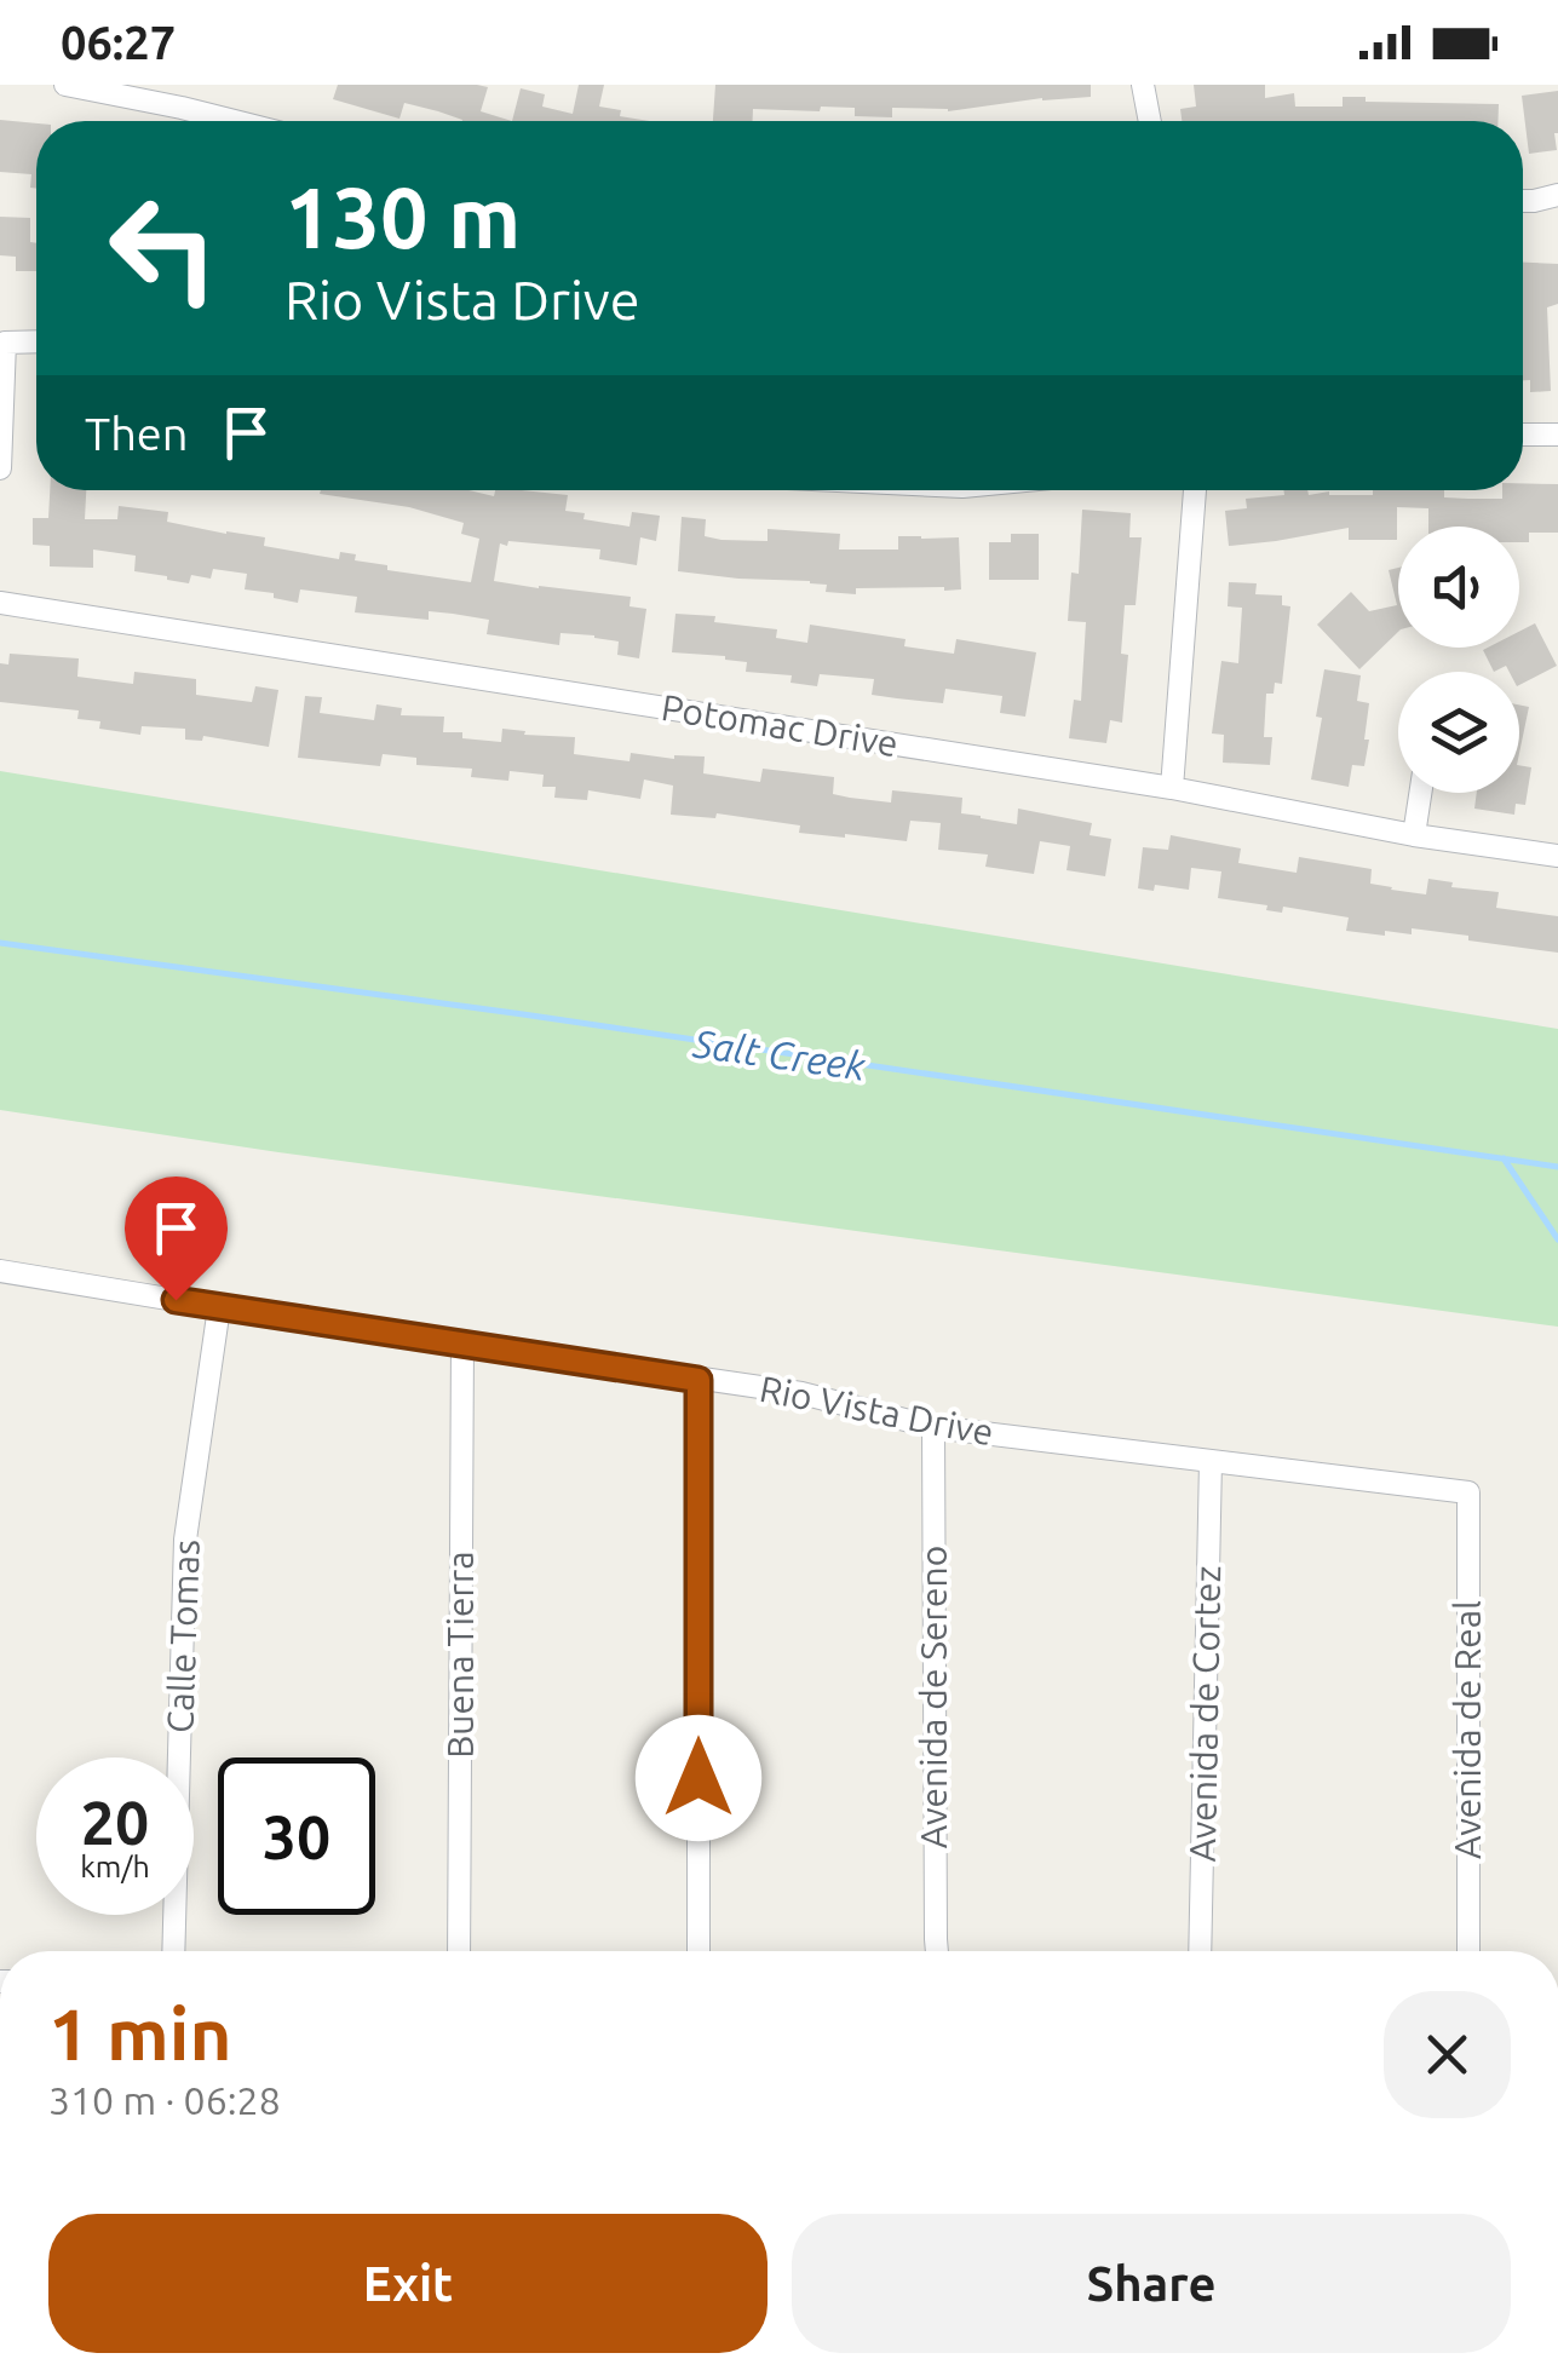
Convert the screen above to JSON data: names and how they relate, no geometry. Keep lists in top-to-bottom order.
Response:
{
  "streets": {
    "street": [
      "Potomac Drive",
      "Rio Vista Drive",
      "Calle Tomas",
      "Buena Tierra",
      "Avenida de Sereno",
      "Avenida de Cortez",
      "Avenida de Real"
    ]
  },
  "crossings": [
    ["Rio Vista Drive", "Calle Tomas"],
    ["Rio Vista Drive", "Buena Tierra"],
    ["Rio Vista Drive", "Avenida de Sereno"],
    ["Rio Vista Drive", "Avenida de Cortez"],
    ["Rio Vista Drive", "Avenida de Real"]
  ],
  "water": ["Salt Creek"],
  "page": {
    "status": "06:27",
    "turn": ["130 m", "Rio Vista Drive"],
    "then": "Then",
    "speed": "20 km/h",
    "limit": "30",
    "heading": ["1 min", "310 m · 06:28"],
    "buttons": ["Exit", "Share"]
  }
}
